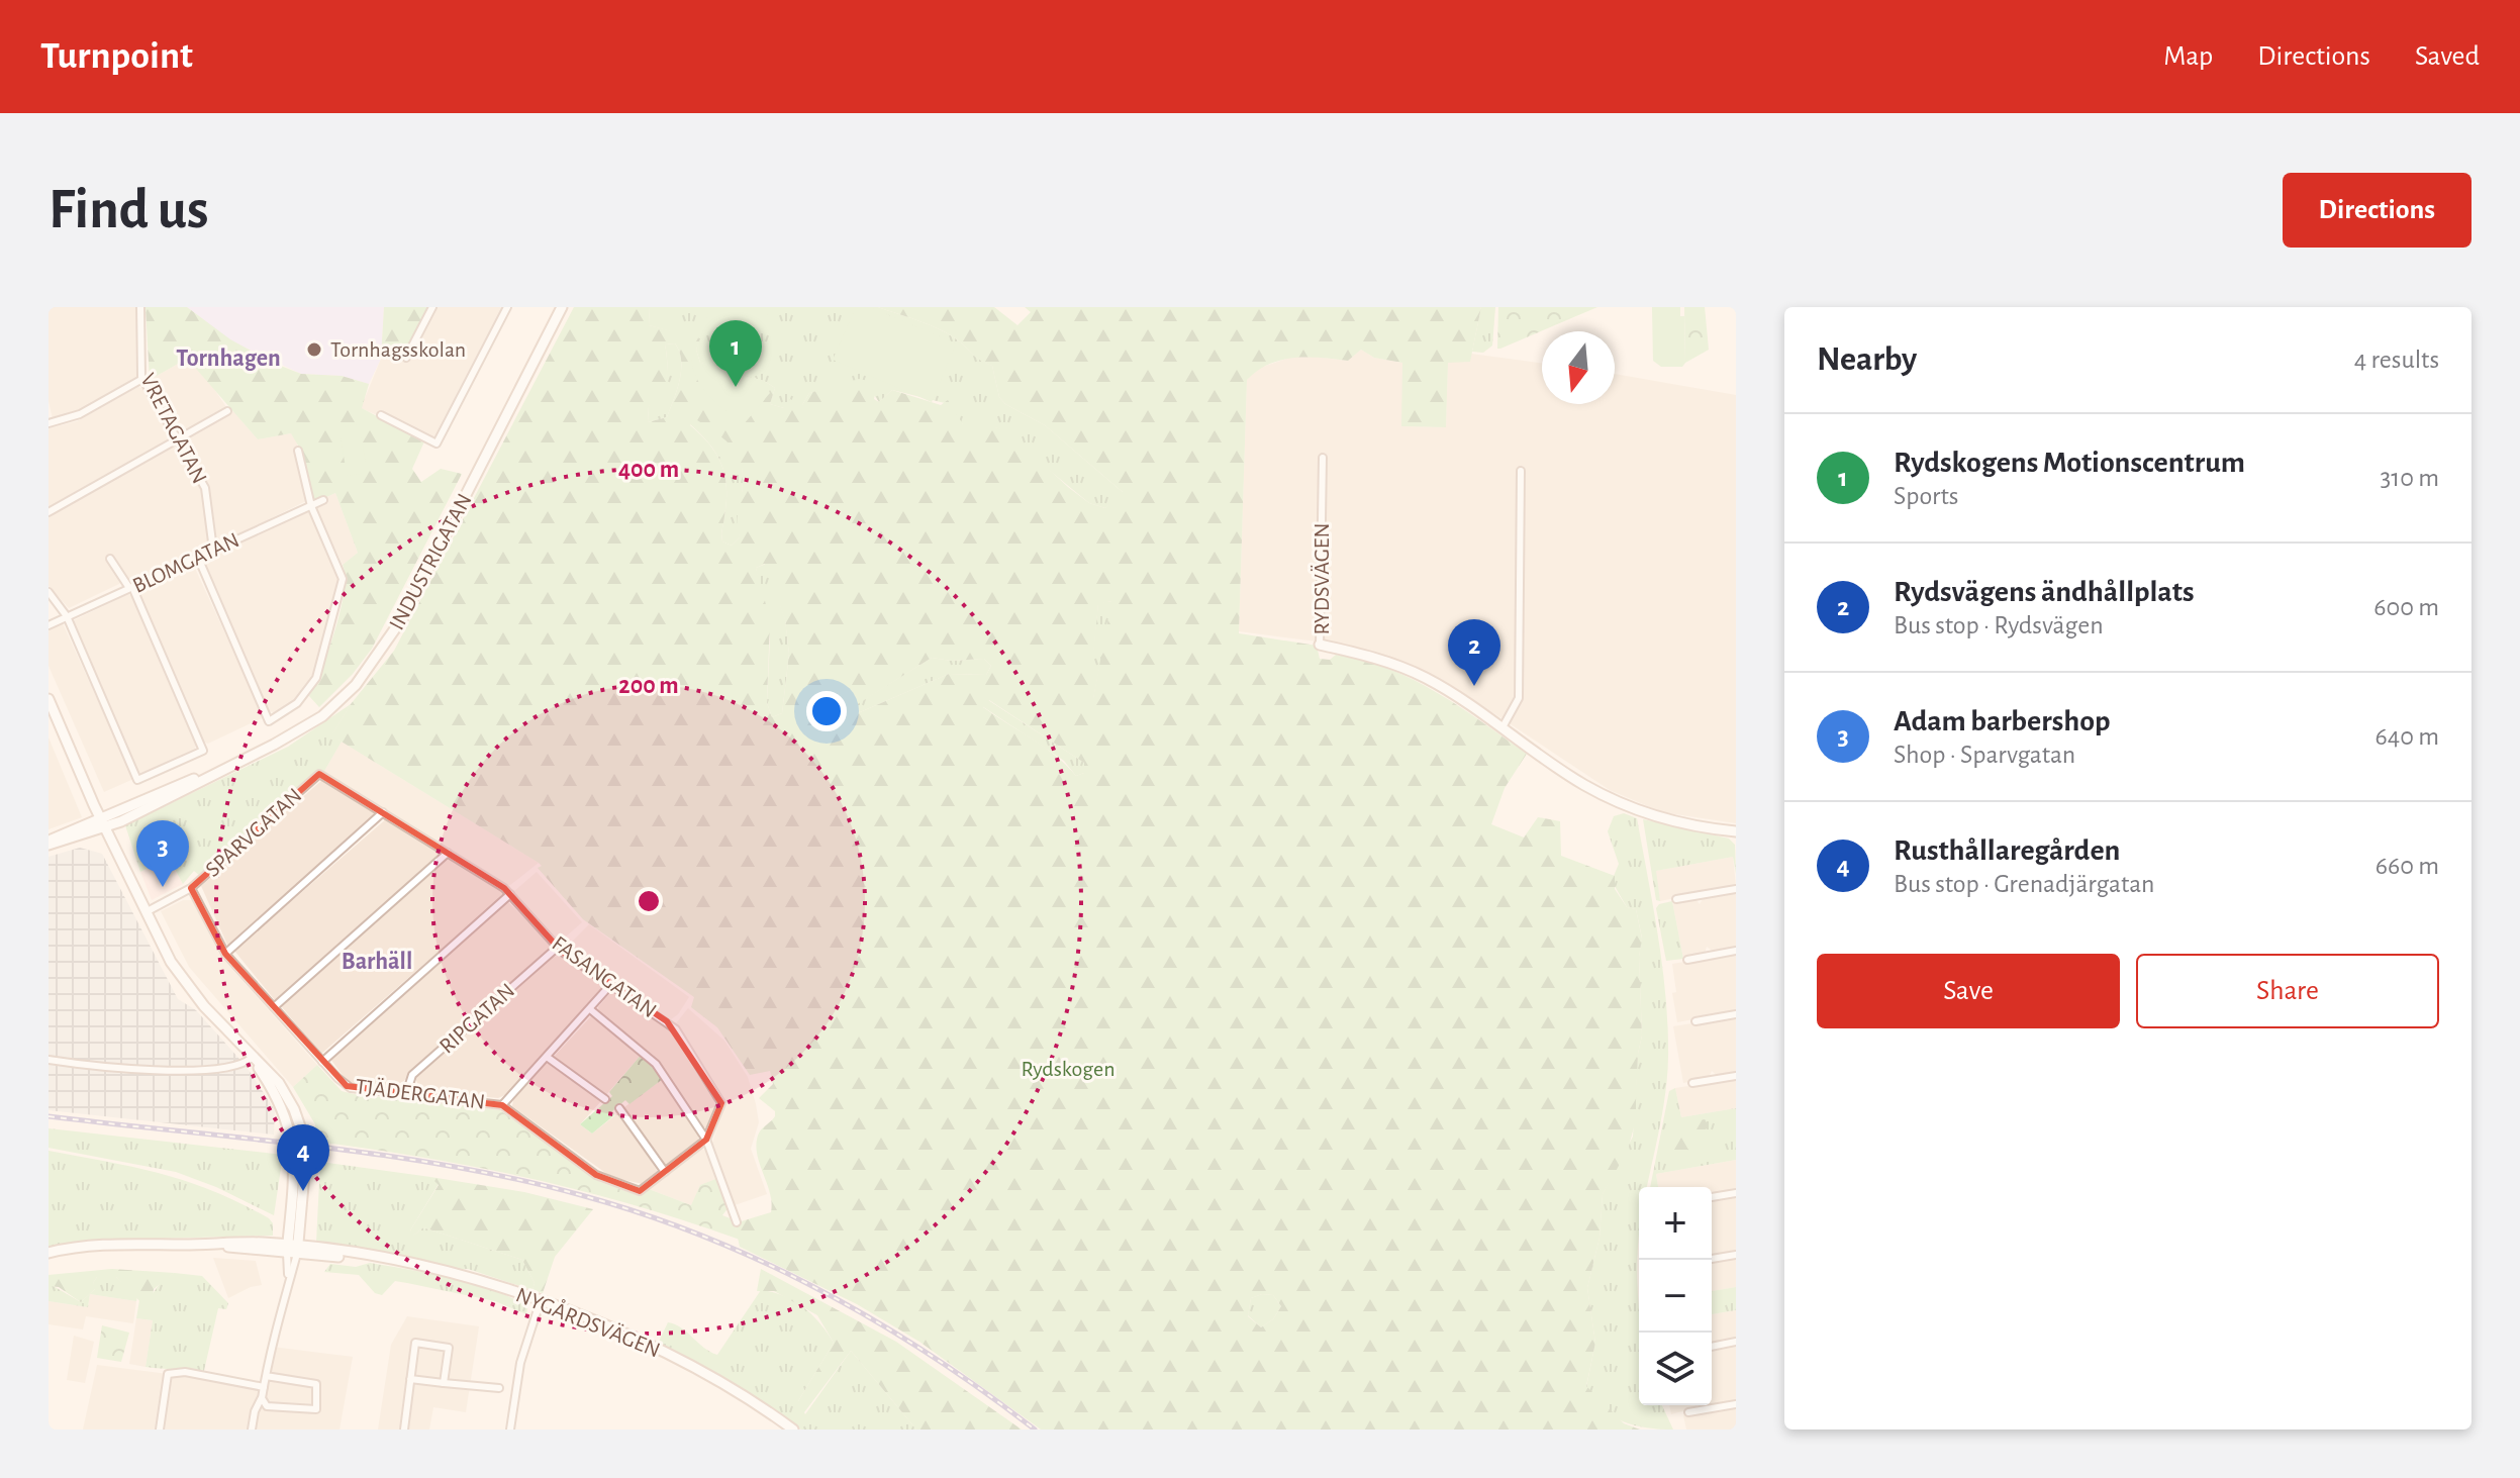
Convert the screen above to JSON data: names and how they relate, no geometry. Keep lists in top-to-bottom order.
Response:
{
  "streets": {
    "street": [
      "VRETAGATAN",
      "INDUSTRIGATAN",
      "BLOMGATAN",
      "RYDSVÄGEN",
      "SPARVGATAN",
      "FASANGATAN",
      "RIPGATAN",
      "TJÄDERGATAN",
      "NYGÅRDSVÄGEN"
    ]
  },
  "crossings": [
    ["VRETAGATAN", "BLOMGATAN"],
    ["SPARVGATAN", "FASANGATAN"],
    ["SPARVGATAN", "TJÄDERGATAN"],
    ["FASANGATAN", "RIPGATAN"],
    ["FASANGATAN", "TJÄDERGATAN"],
    ["RIPGATAN", "TJÄDERGATAN"]
  ],
  "districts": ["Tornhagen", "Barhäll"],
  "parks": ["Rydskogen"],
  "places": ["Tornhagsskolan"],
  "north": "bottom",
  "page": {
    "header": "Turnpoint",
    "nav": ["Map", "Directions", "Saved"],
    "buttons": [
      "Directions",
      ["Save", "Share"]
    ],
    "title": "Find us",
    "heading": ["Nearby", "4 results"],
    "pins": [
      "1",
      "2",
      "3",
      "4"
    ],
    "list": [
      {
        "mark": "1",
        "name": "Rydskogens Motionscentrum",
        "note": "Sports",
        "value": "310 m"
      },
      {
        "mark": "2",
        "name": "Rydsvägens ändhållplats",
        "note": "Bus stop · Rydsvägen",
        "value": "600 m"
      },
      {
        "mark": "3",
        "name": "Adam barbershop",
        "note": "Shop · Sparvgatan",
        "value": "640 m"
      },
      {
        "mark": "4",
        "name": "Rusthållaregården",
        "note": "Bus stop · Grenadjärgatan",
        "value": "660 m"
      }
    ],
    "map_buttons": ["+", "−"]
  },
  "rings": ["400 m", "200 m"]
}
